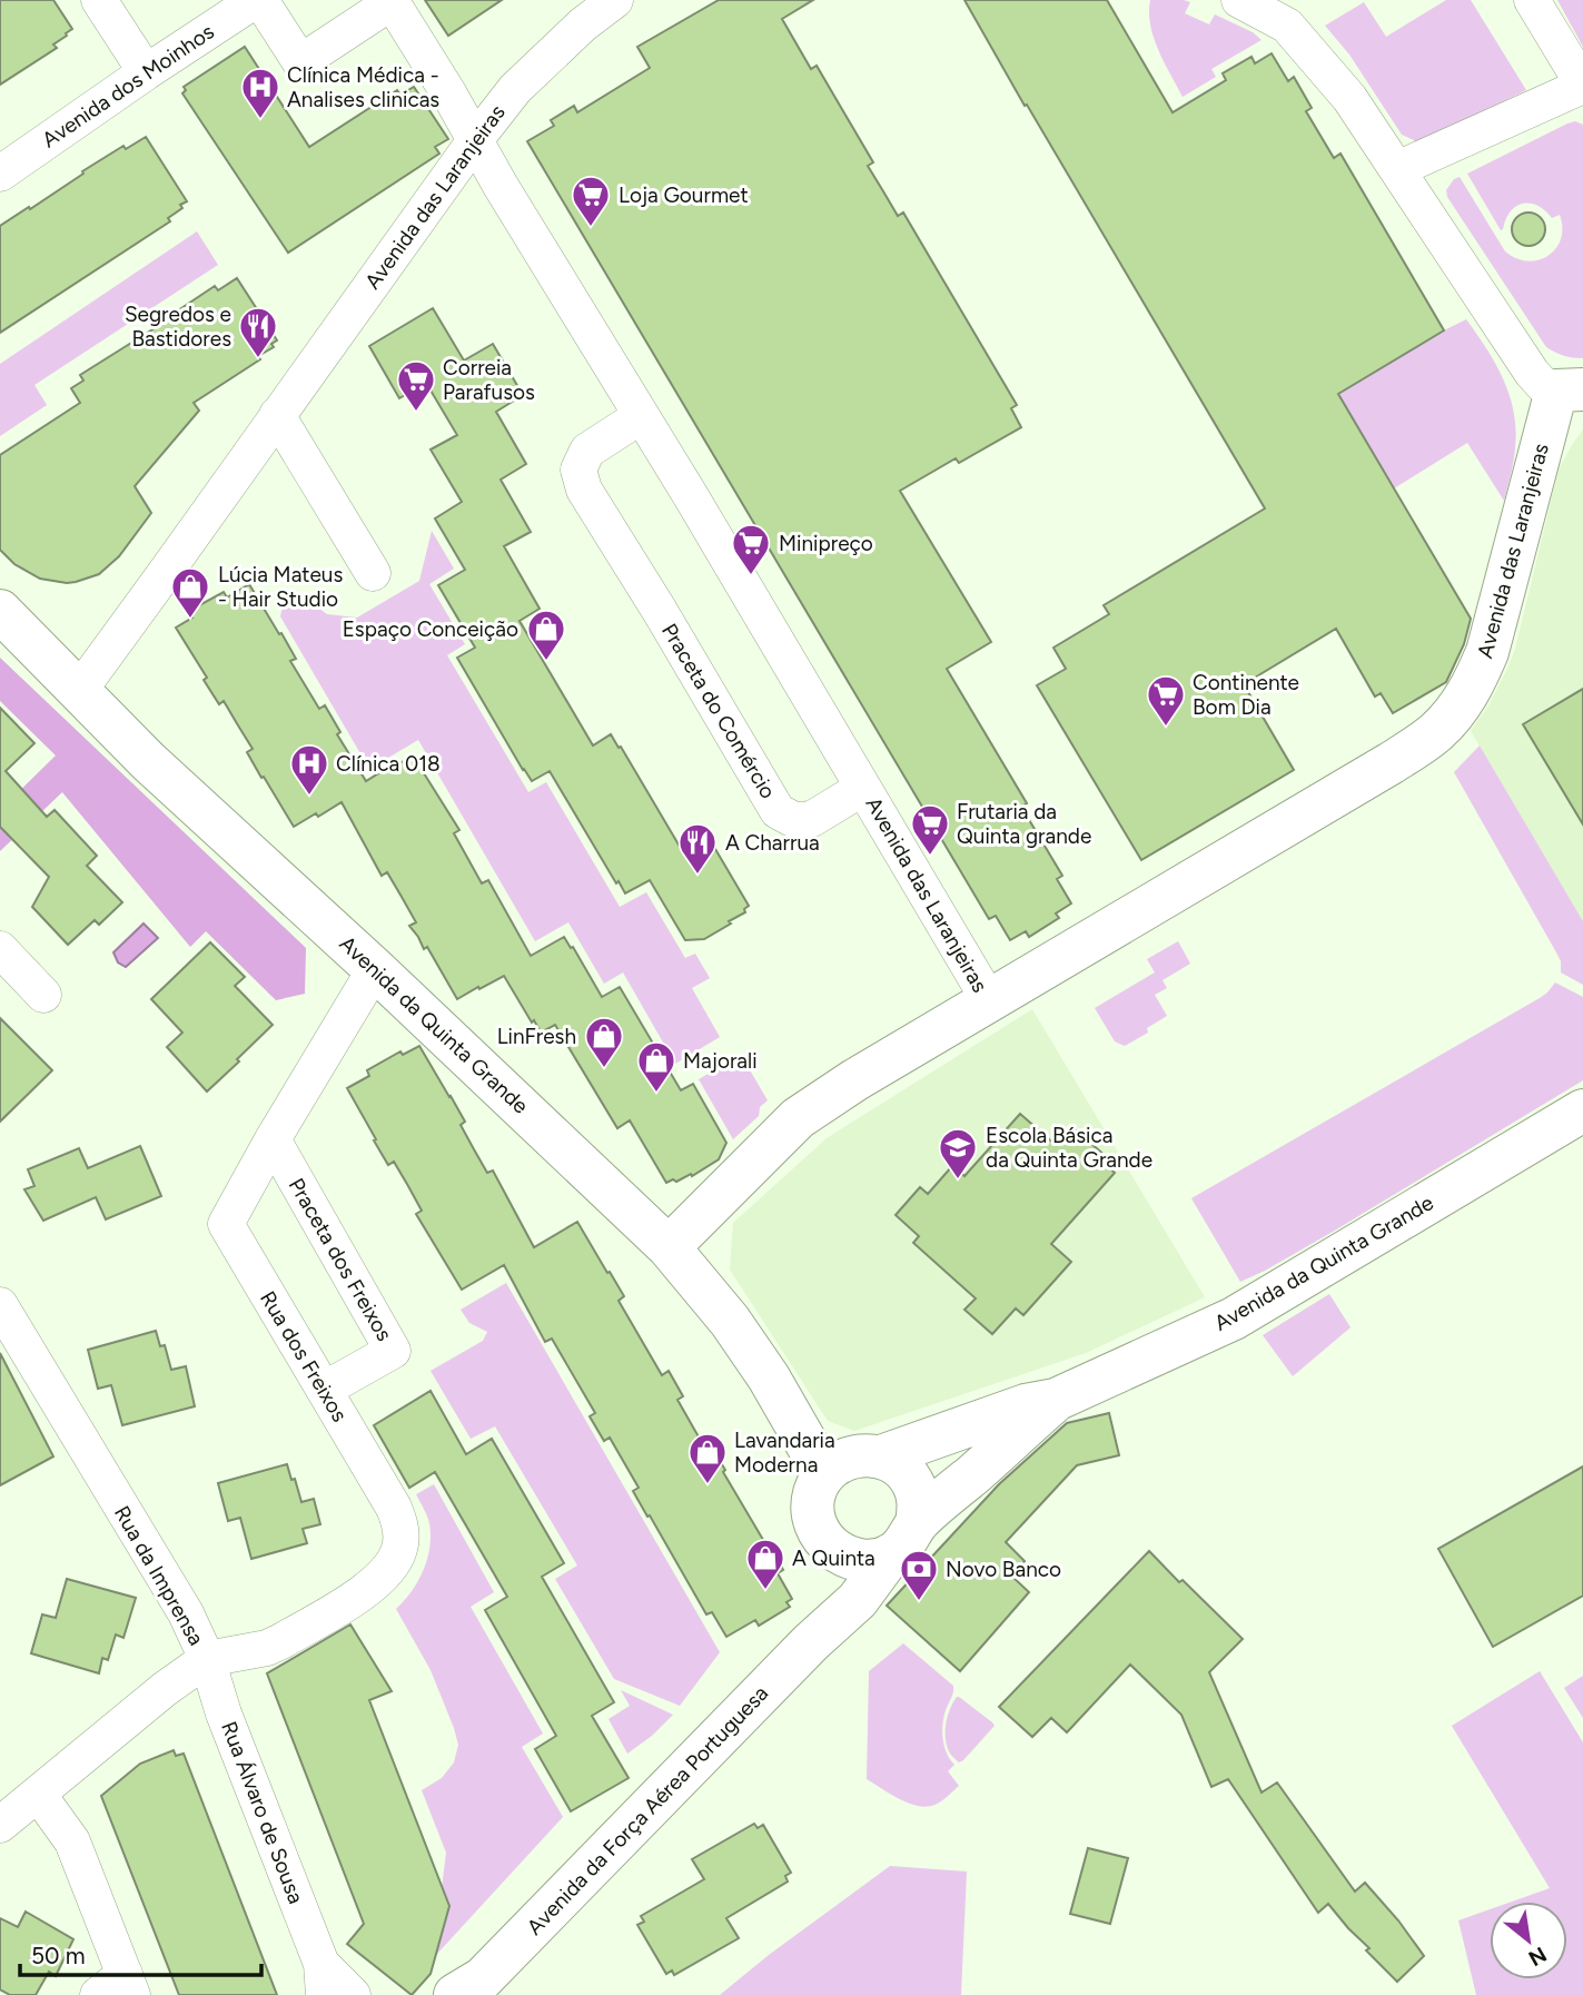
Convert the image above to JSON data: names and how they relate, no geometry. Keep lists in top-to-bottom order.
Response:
{
  "streets": {
    "street": [
      "Avenida dos Moinhos",
      "Avenida das Laranjeiras",
      "Praceta do Comércio",
      "Avenida da Quinta Grande",
      "Praceta dos Freixos",
      "Rua dos Freixos",
      "Rua da Imprensa",
      "Avenida da Força Aérea Portuguesa",
      "Rua Álvaro de Sousa"
    ]
  },
  "crossings": [
    ["Avenida dos Moinhos", "Avenida das Laranjeiras"],
    ["Avenida das Laranjeiras", "Praceta do Comércio"],
    ["Avenida das Laranjeiras", "Avenida da Quinta Grande"],
    ["Avenida da Quinta Grande", "Rua dos Freixos"],
    ["Avenida da Quinta Grande", "Avenida da Força Aérea Portuguesa"],
    ["Praceta dos Freixos", "Rua dos Freixos"],
    ["Rua dos Freixos", "Rua da Imprensa"],
    ["Rua dos Freixos", "Rua Álvaro de Sousa"],
    ["Rua da Imprensa", "Rua Álvaro de Sousa"]
  ],
  "places": {
    "hospital": ["Clínica Médica - Analises clinicas", "Clínica 018"],
    "supermarket": [
      "Loja Gourmet",
      "Correia Parafusos",
      "Minipreço",
      "Continente Bom Dia",
      "Frutaria da Quinta grande"
    ],
    "restaurant": ["Segredos e Bastidores", "A Charrua"],
    "shop": [
      "Lúcia Mateus - Hair Studio",
      "Espaço Conceição",
      "LinFresh",
      "Majorali",
      "Lavandaria Moderna",
      "A Quinta"
    ],
    "school or university": ["Escola Básica da Quinta Grande"],
    "bank": ["Novo Banco"]
  },
  "scale_bar": "50 m",
  "north": "bottom right"
}
